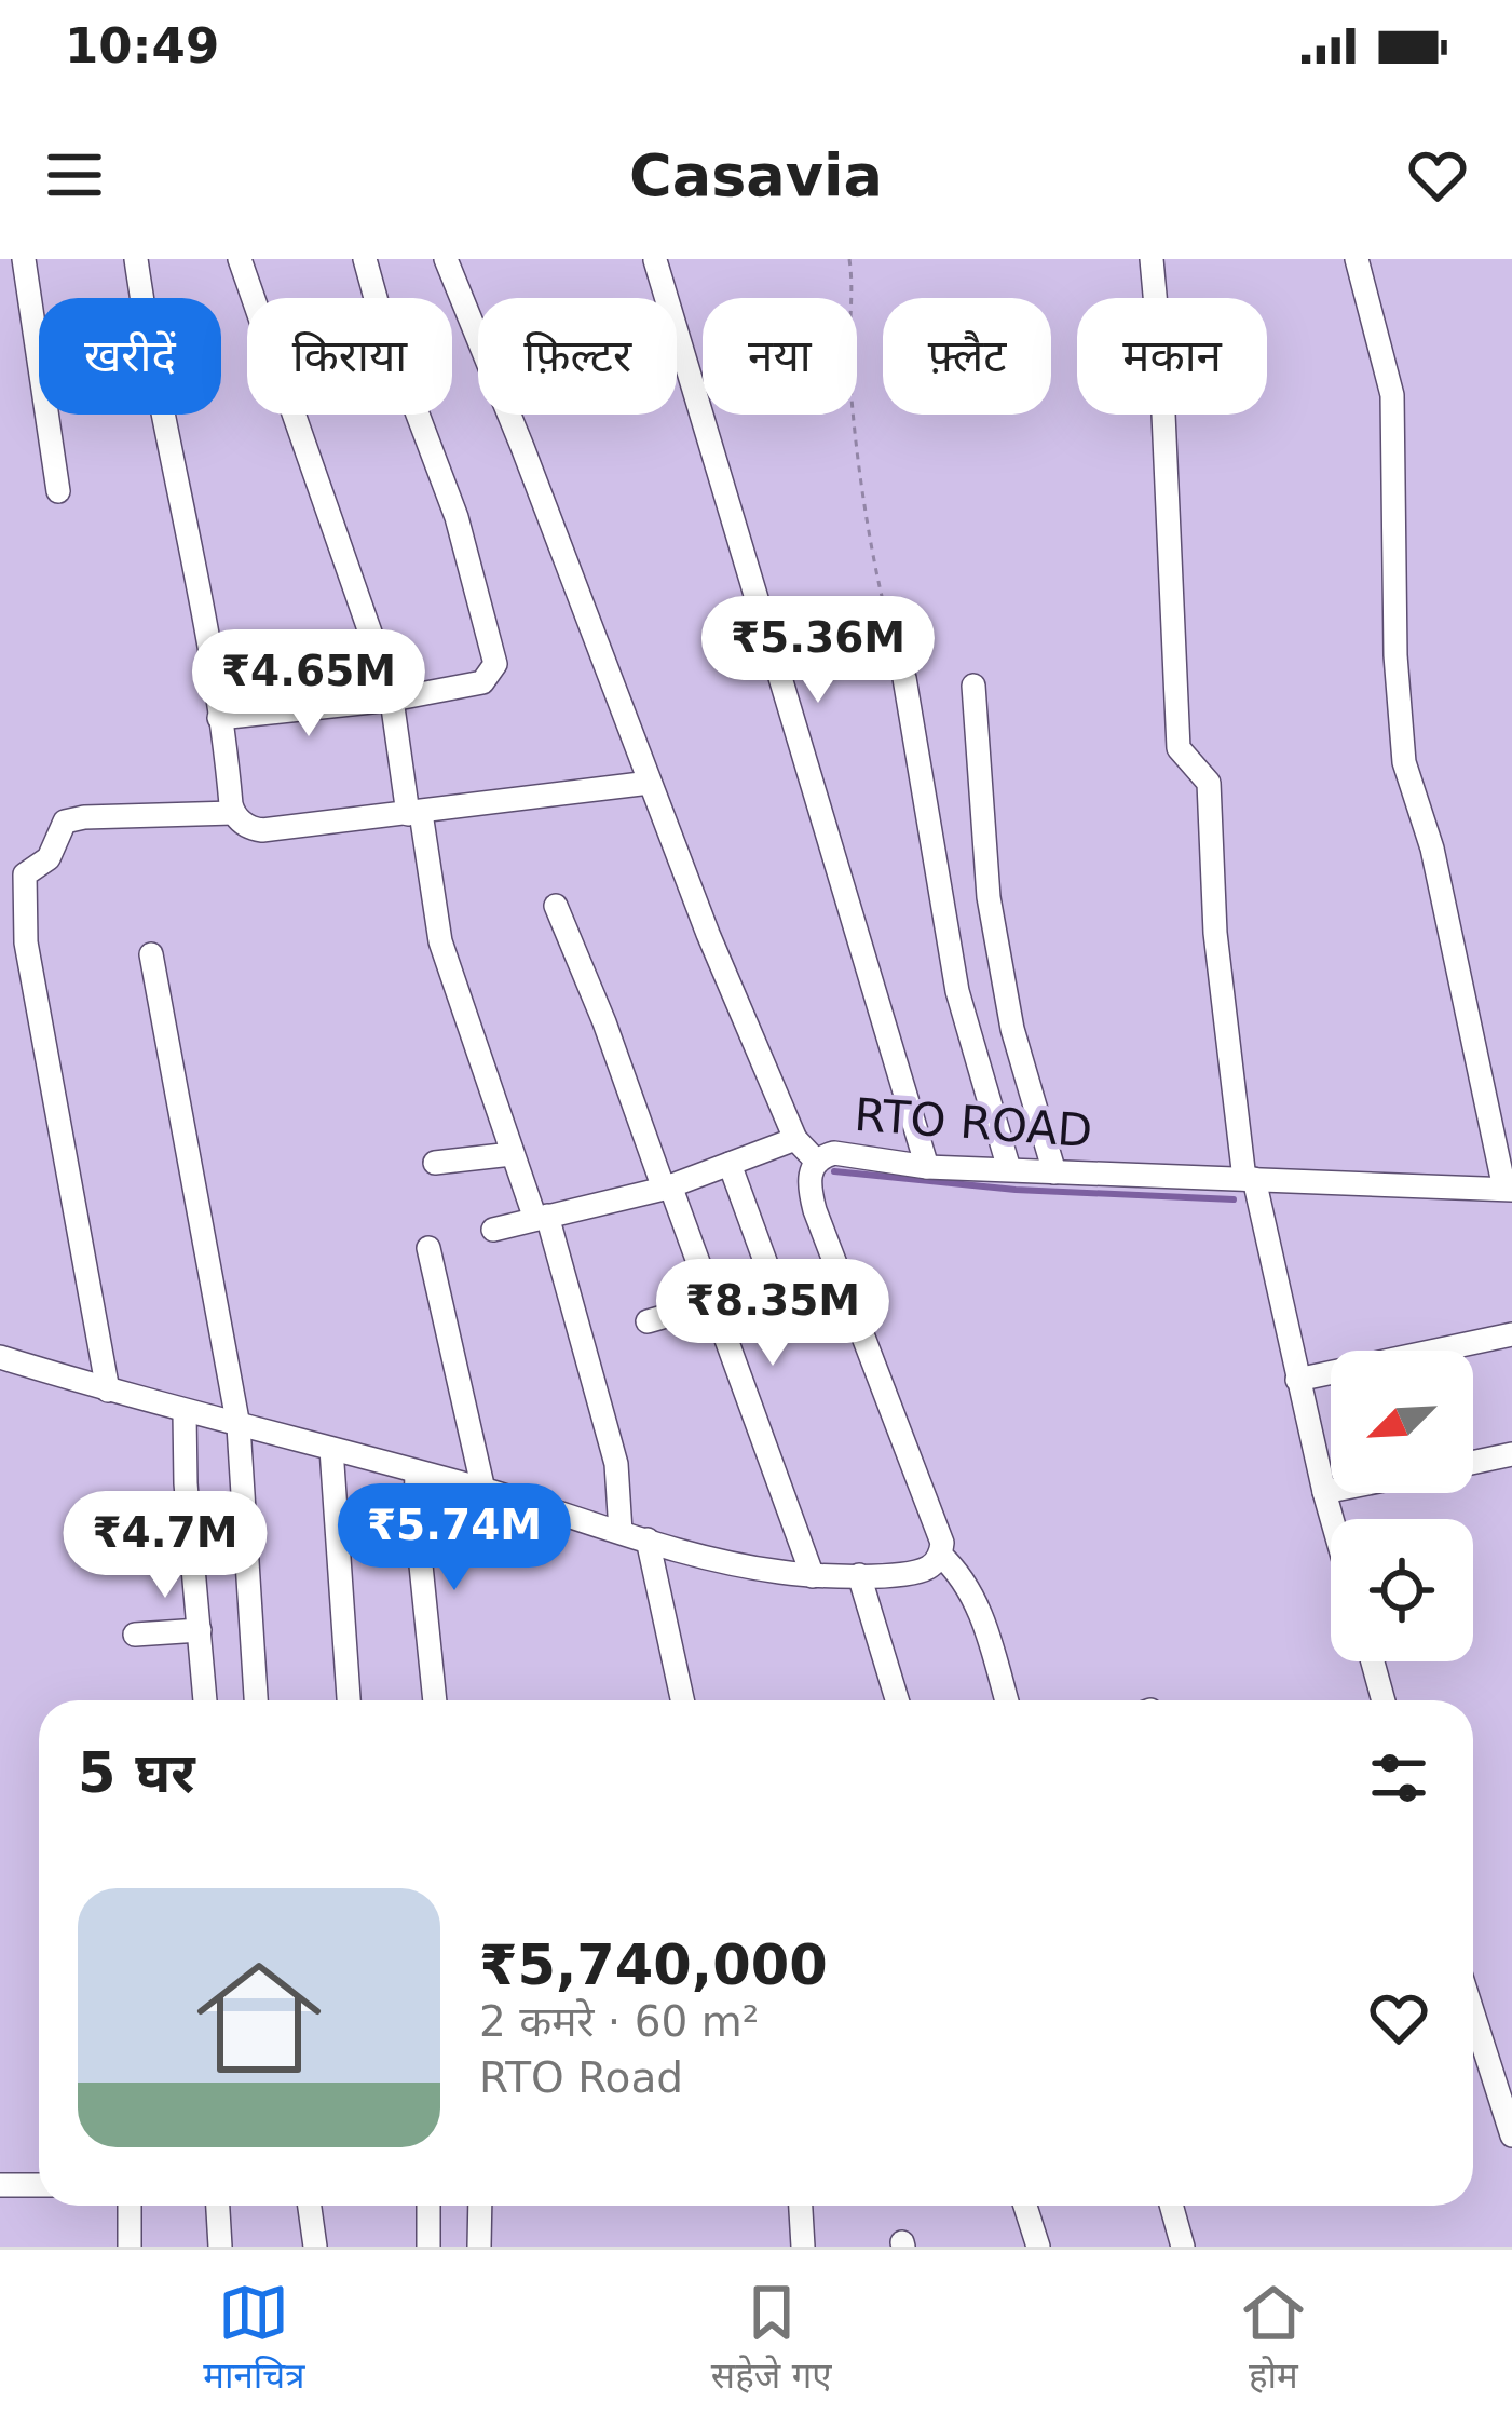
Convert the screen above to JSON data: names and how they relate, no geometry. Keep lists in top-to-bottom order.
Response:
{
  "streets": {
    "street": ["RTO ROAD"]
  },
  "north": "bottom left",
  "page": {
    "status": "10:49",
    "header": "Casavia",
    "chip": [
      "खरीदें",
      "किराया",
      "फ़िल्टर",
      "नया",
      "फ़्लैट",
      "मकान"
    ],
    "price": [
      "₹5.36M",
      "₹4.65M",
      "₹8.35M",
      "₹5.74M",
      "₹4.7M"
    ],
    "heading": "5 घर",
    "list": [
      {
        "name": "₹5,740,000",
        "note": "2 कमरे · 60 m² · RTO Road"
      }
    ],
    "tabs": ["मानचित्र", "सहेजे गए", "होम"]
  }
}
